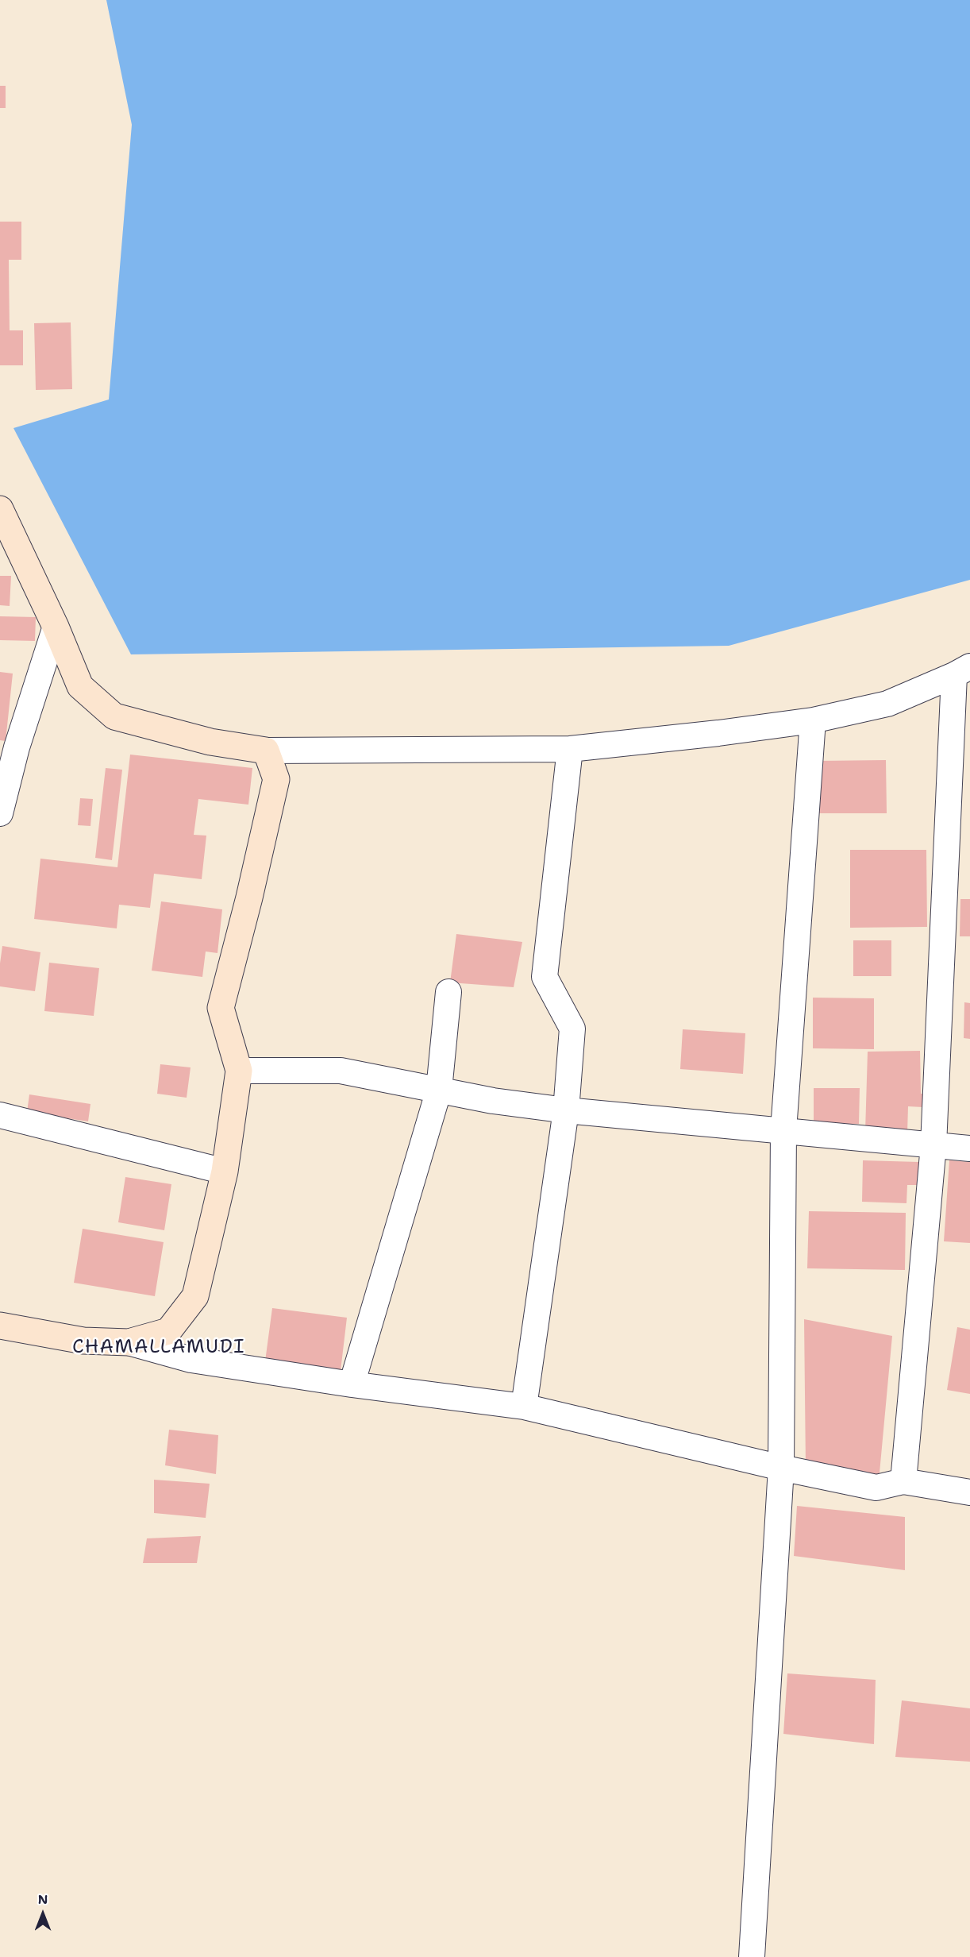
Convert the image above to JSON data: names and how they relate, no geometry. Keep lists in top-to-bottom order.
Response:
{
  "districts": ["CHAMALLAMUDI"],
  "north": "top"
}
